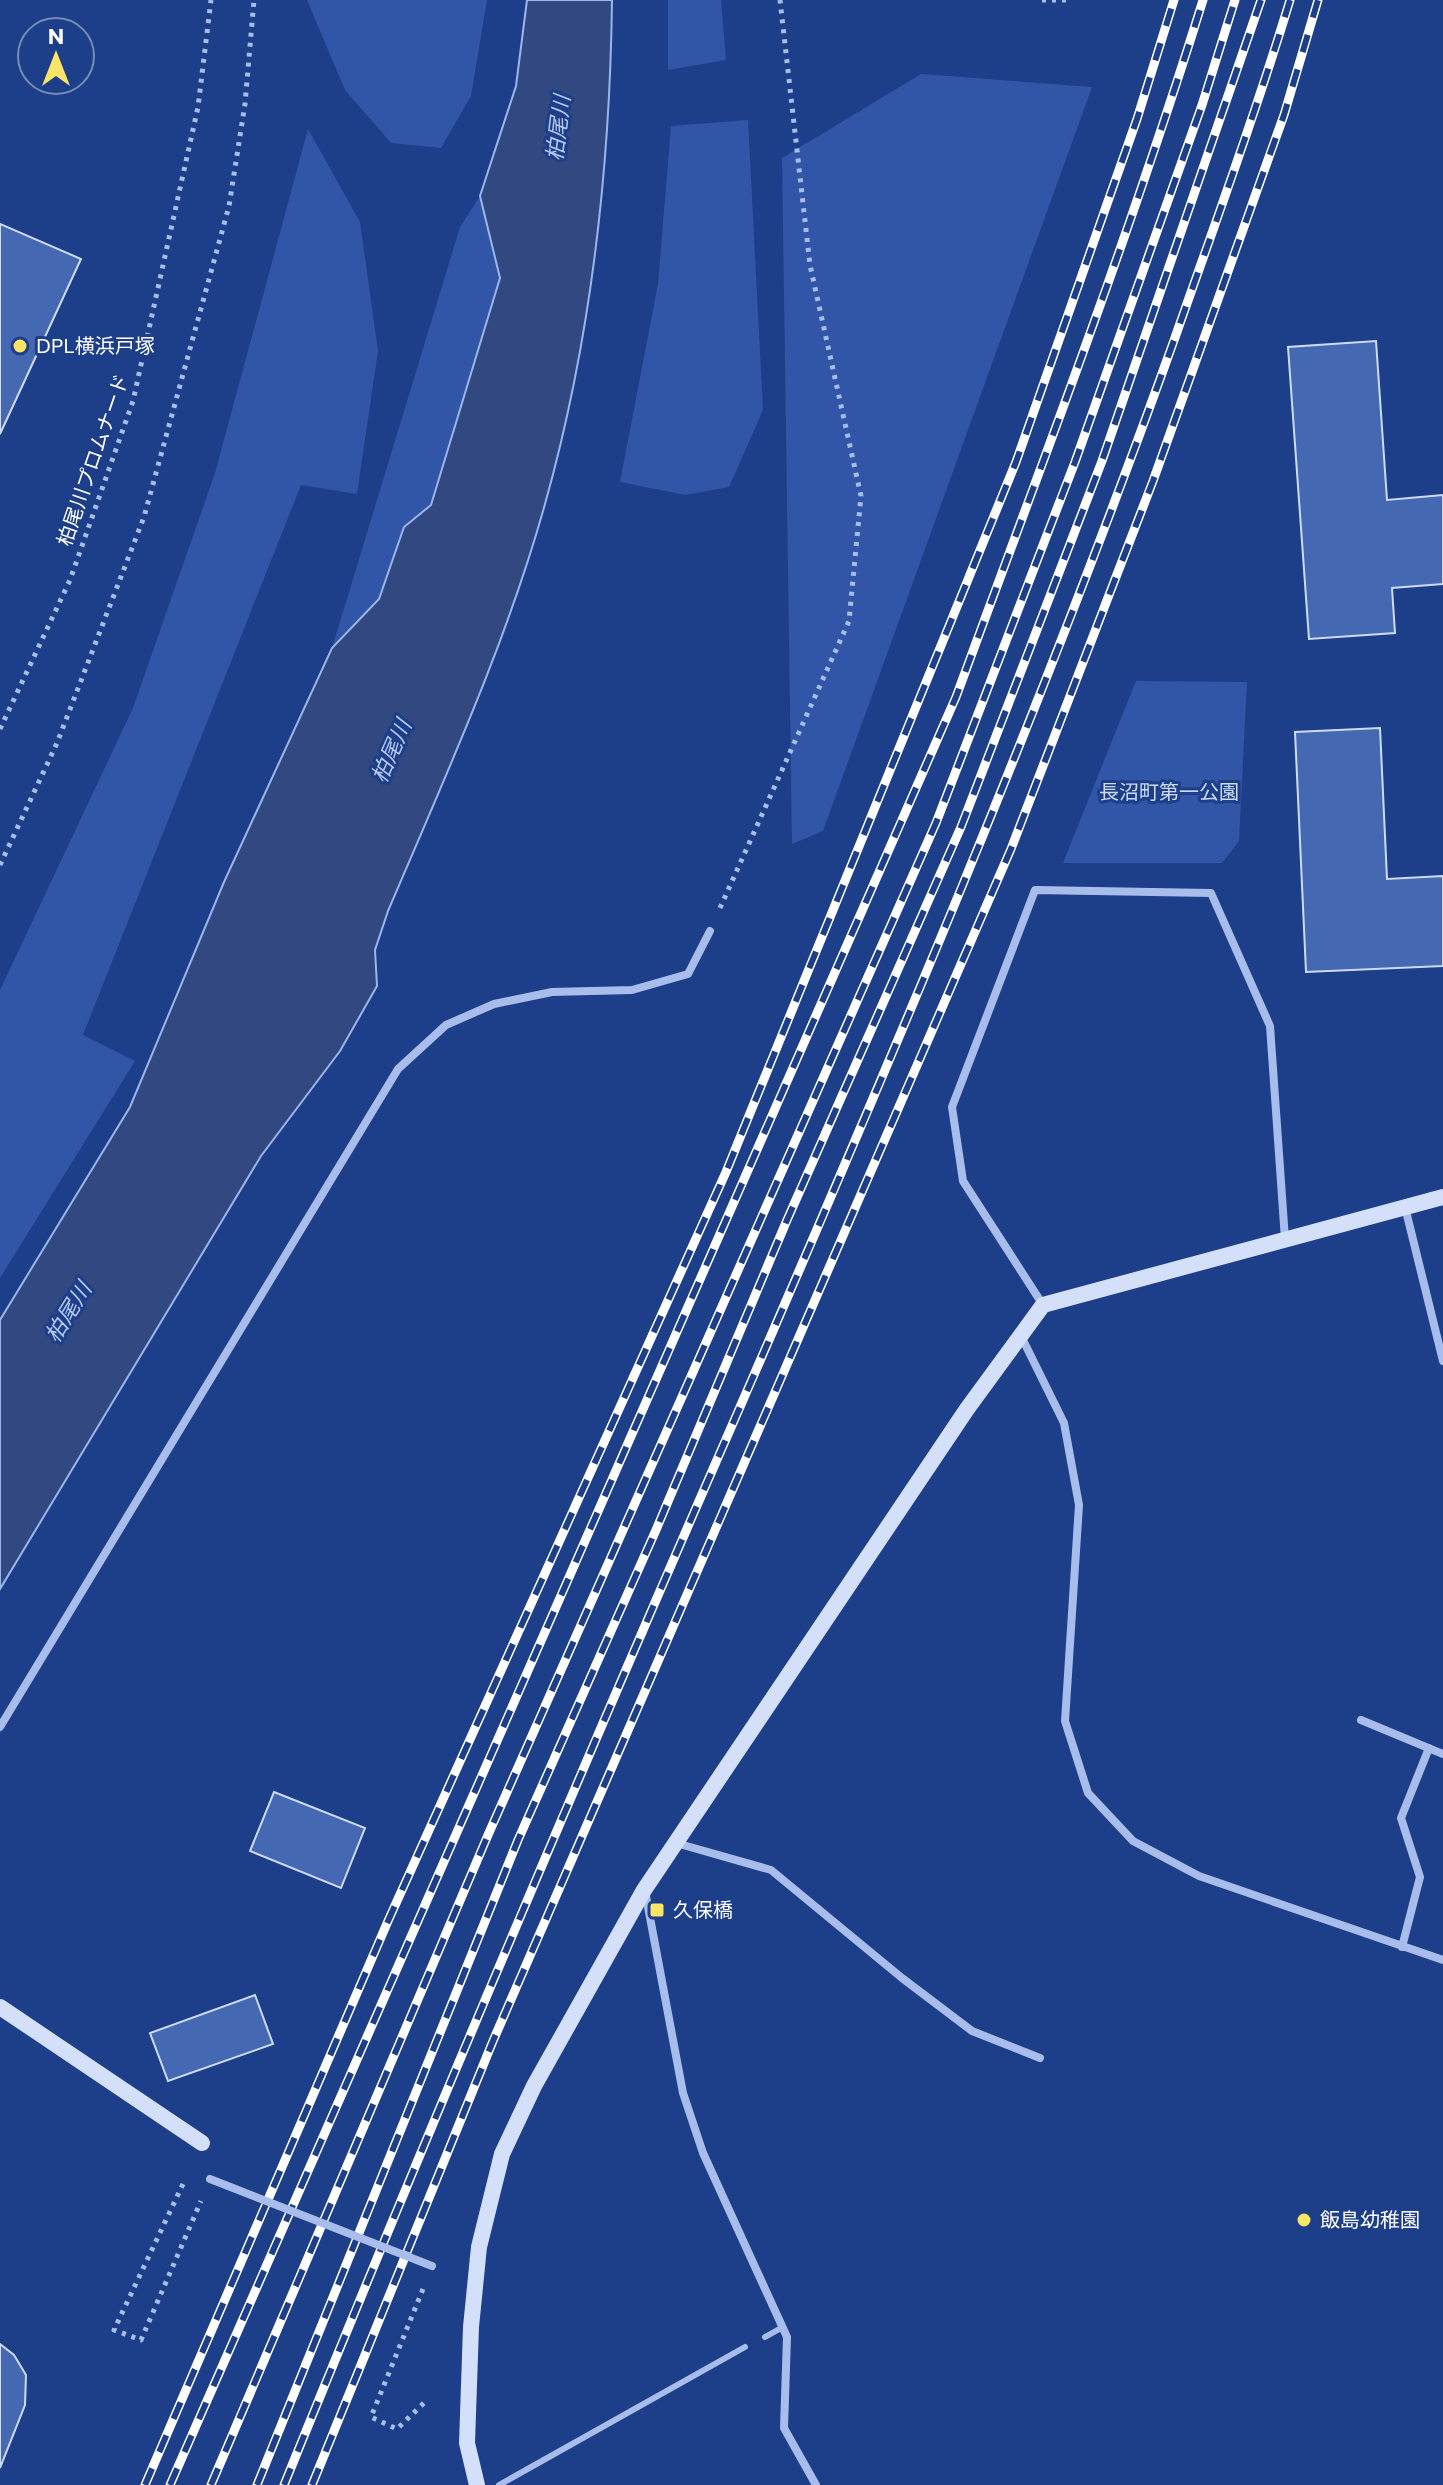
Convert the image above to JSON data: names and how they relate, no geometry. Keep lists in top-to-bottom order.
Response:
{
  "streets": {
    "path": ["柏尾川プロムナード"]
  },
  "water": ["柏尾川"],
  "parks": ["長沼町第一公園"],
  "places": {
    "other": ["DPL横浜戸塚", "飯島幼稚園"],
    "transit": ["久保橋"]
  },
  "north": "top"
}
